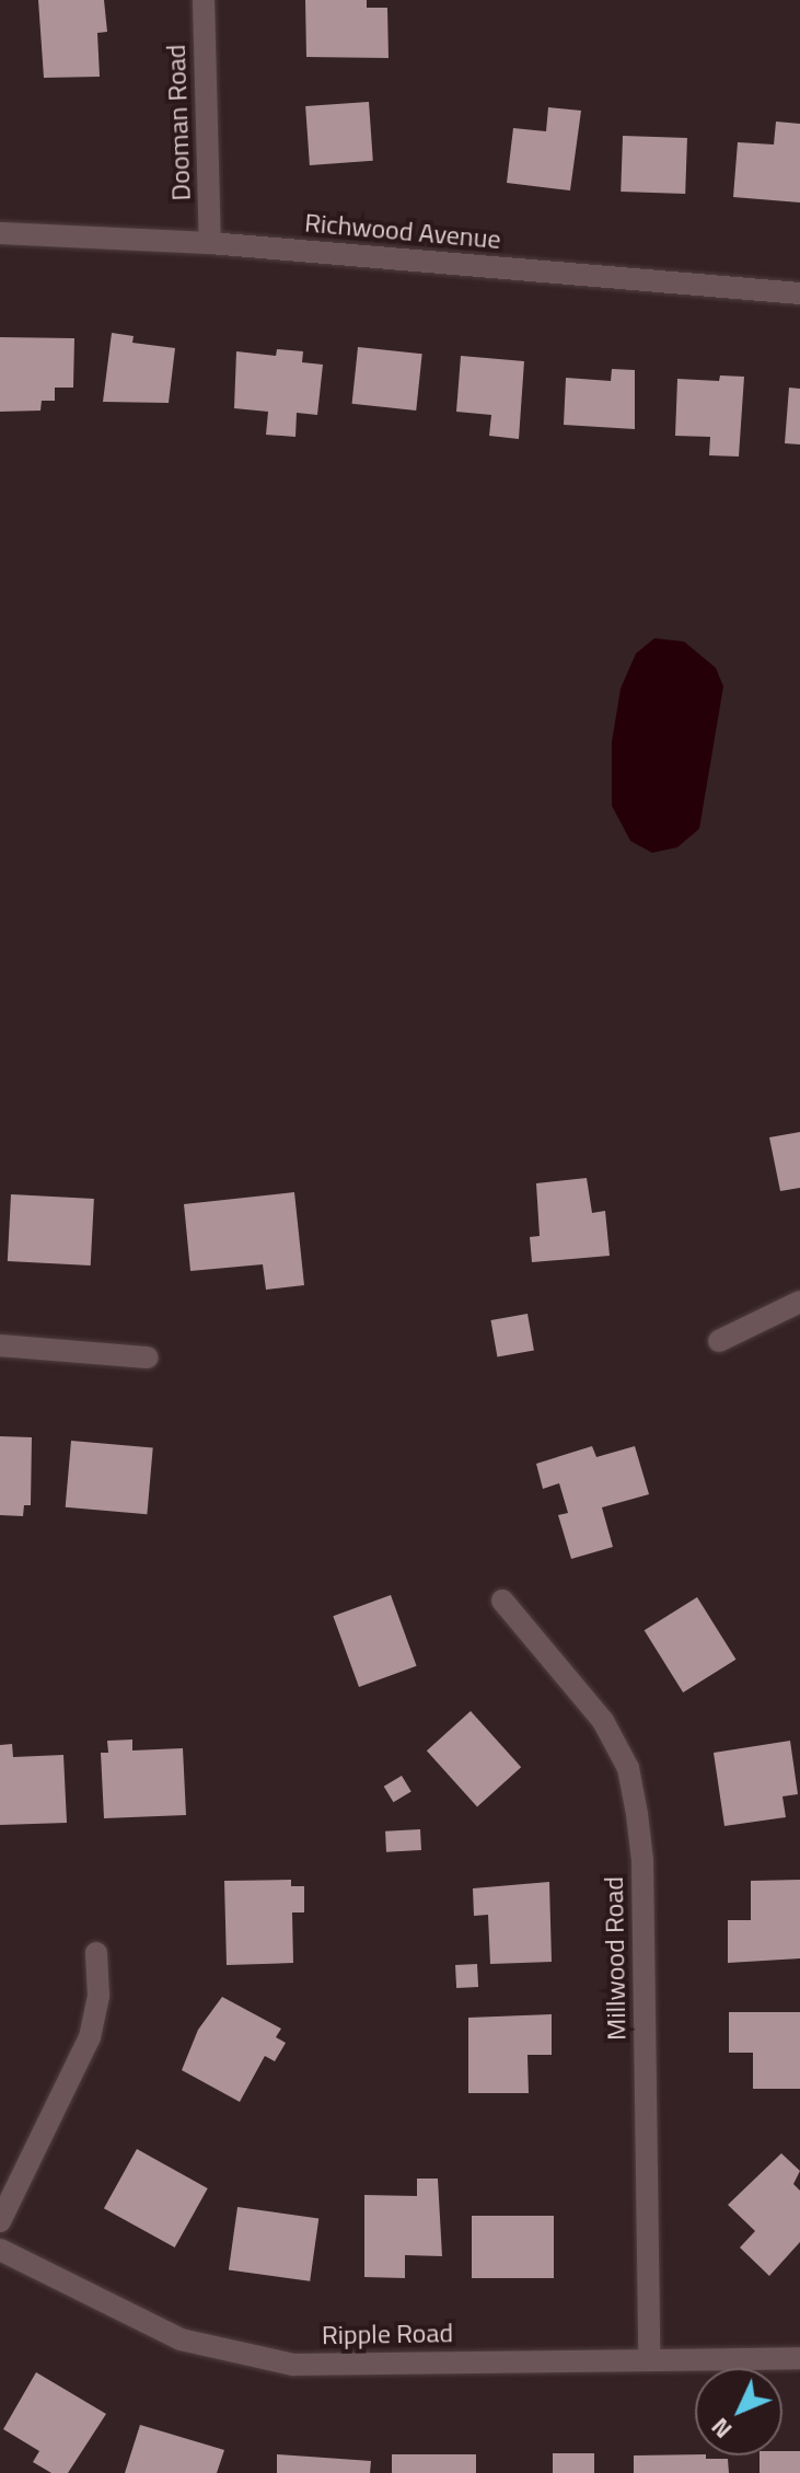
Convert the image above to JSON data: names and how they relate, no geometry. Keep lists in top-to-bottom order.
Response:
{
  "streets": {
    "street": [
      "Dooman Road",
      "Richwood Avenue",
      "Millwood Road",
      "Ripple Road"
    ]
  },
  "crossings": [
    ["Dooman Road", "Richwood Avenue"],
    ["Millwood Road", "Ripple Road"]
  ],
  "north": "bottom left"
}
